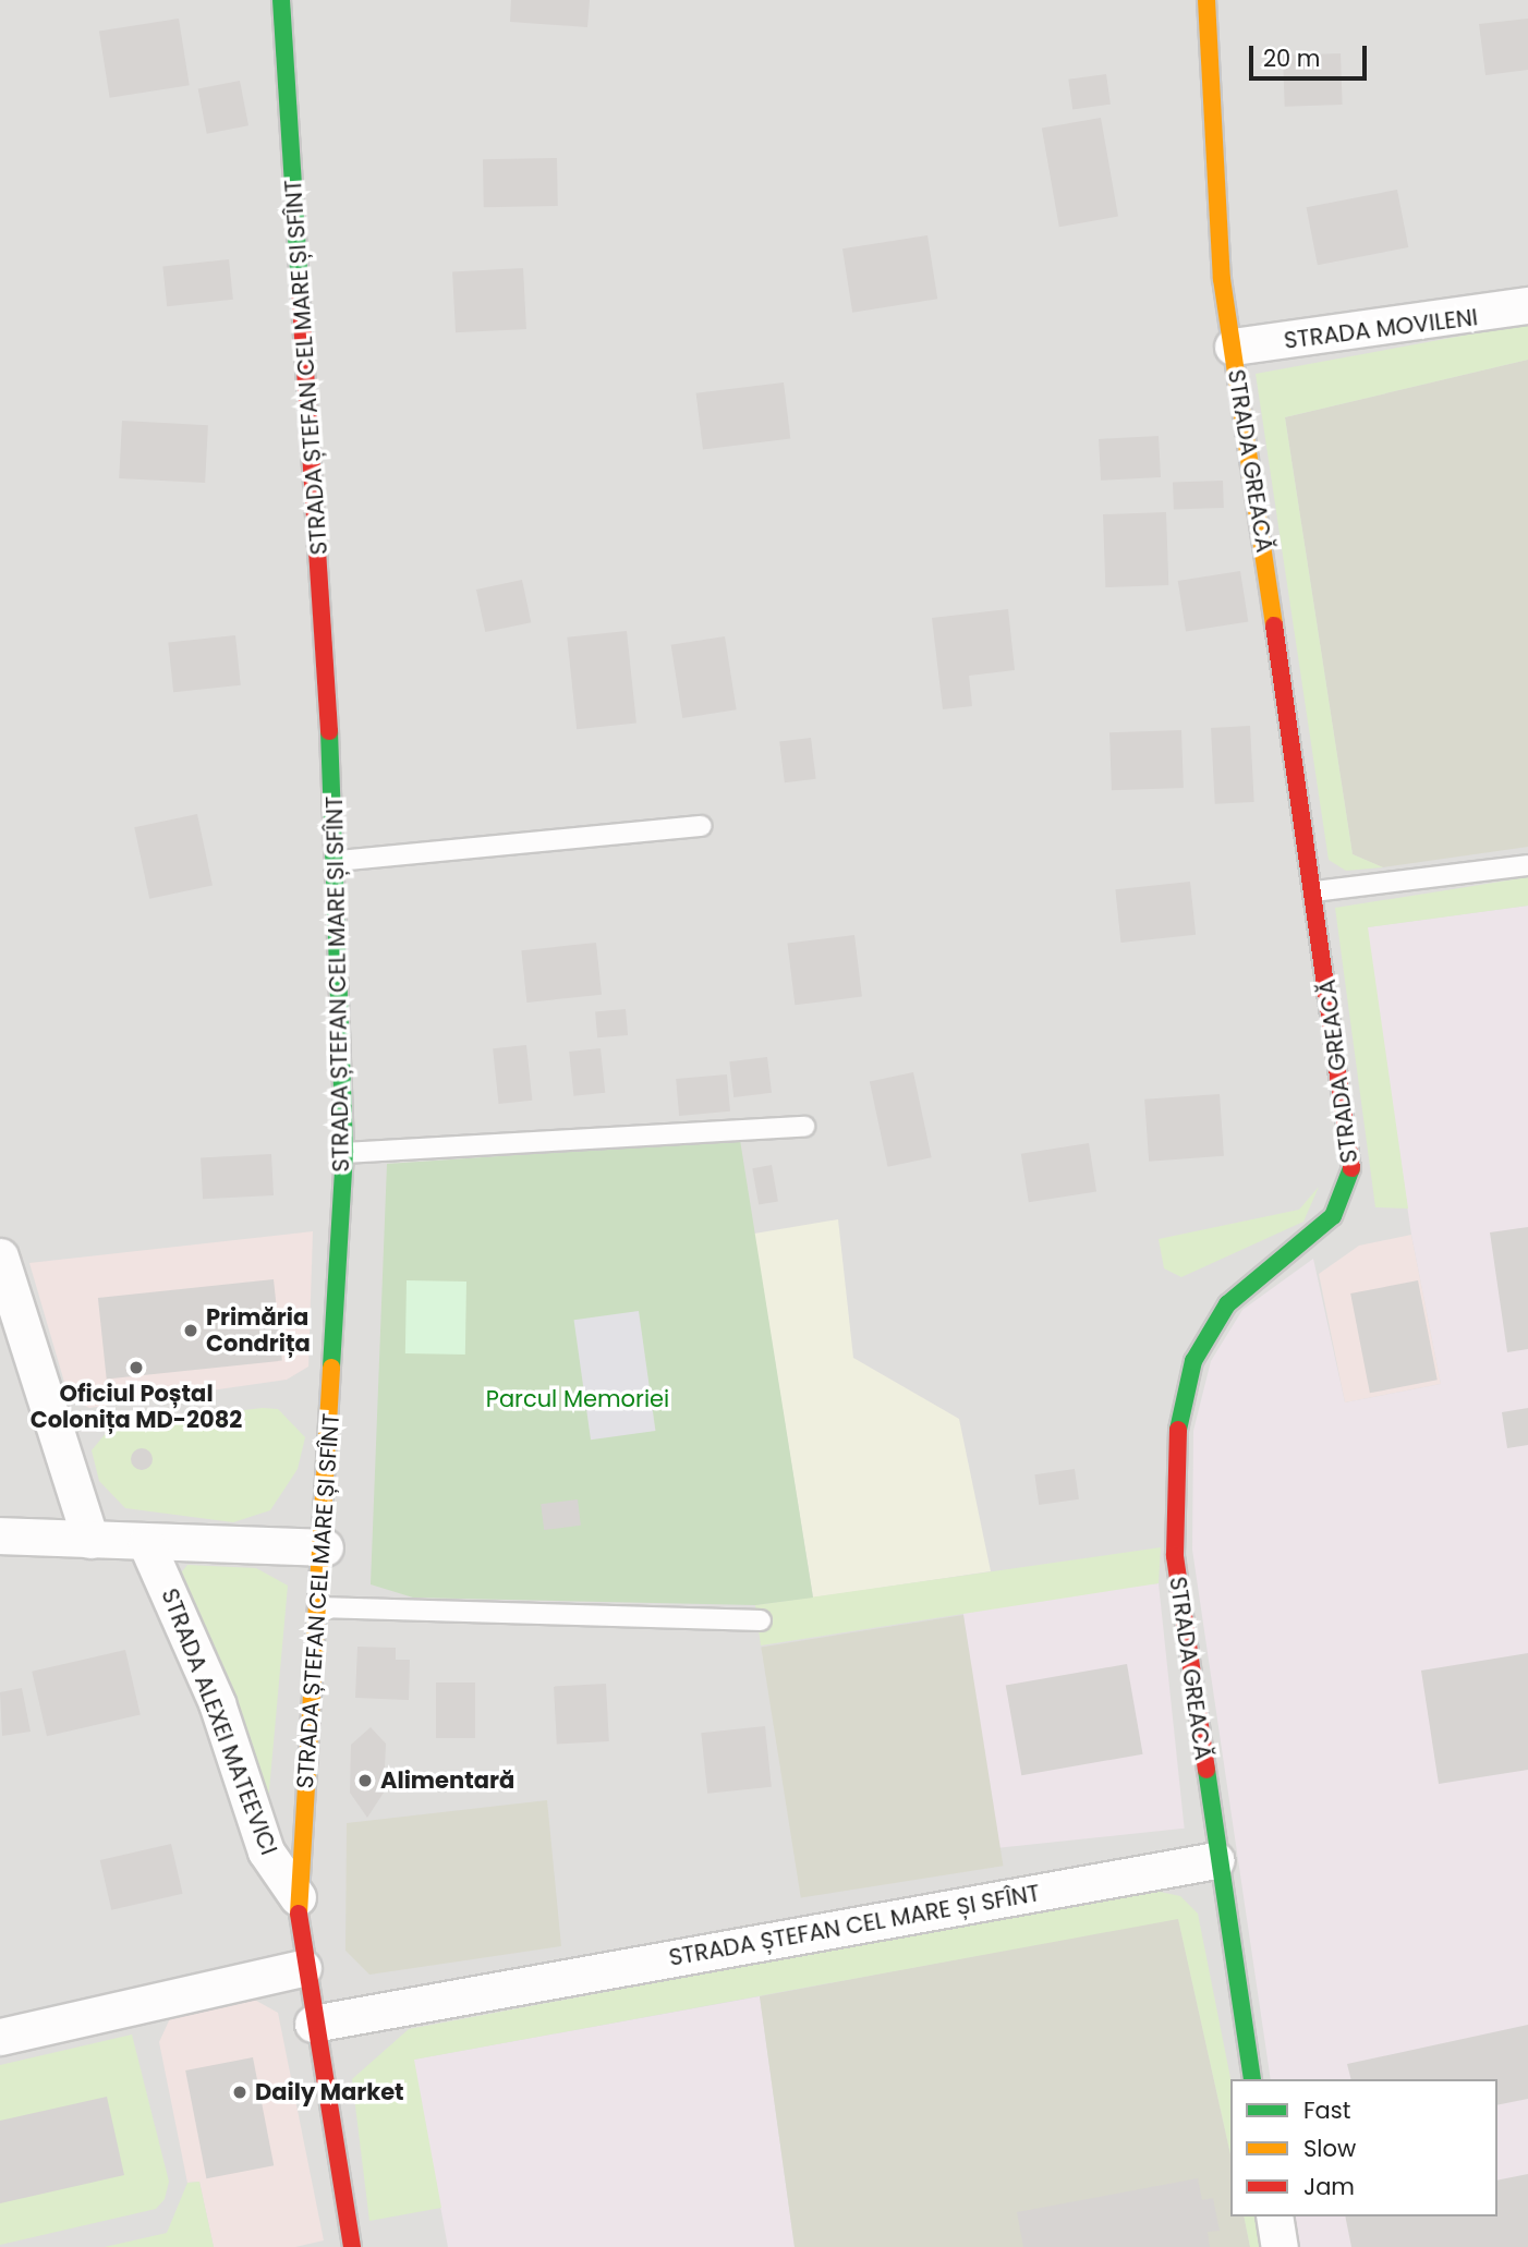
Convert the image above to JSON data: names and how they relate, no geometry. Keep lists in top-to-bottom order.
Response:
{
  "streets": {
    "street": [
      "STRADA MOVILENI",
      "STRADA ȘTEFAN CEL MARE ȘI SFÎNT",
      "STRADA GREACĂ",
      "STRADA ALEXEI MATEEVICI"
    ]
  },
  "crossings": [
    ["STRADA MOVILENI", "STRADA GREACĂ"],
    ["STRADA ȘTEFAN CEL MARE ȘI SFÎNT", "STRADA GREACĂ"],
    ["STRADA ȘTEFAN CEL MARE ȘI SFÎNT", "STRADA ALEXEI MATEEVICI"]
  ],
  "parks": ["Parcul Memoriei"],
  "places": [
    "Primăria Condrița",
    "Oficiul Poștal Colonița MD-2082",
    "Alimentară",
    "Daily Market"
  ],
  "legend": ["Fast", "Slow", "Jam"],
  "scale_bar": "20 m"
}
